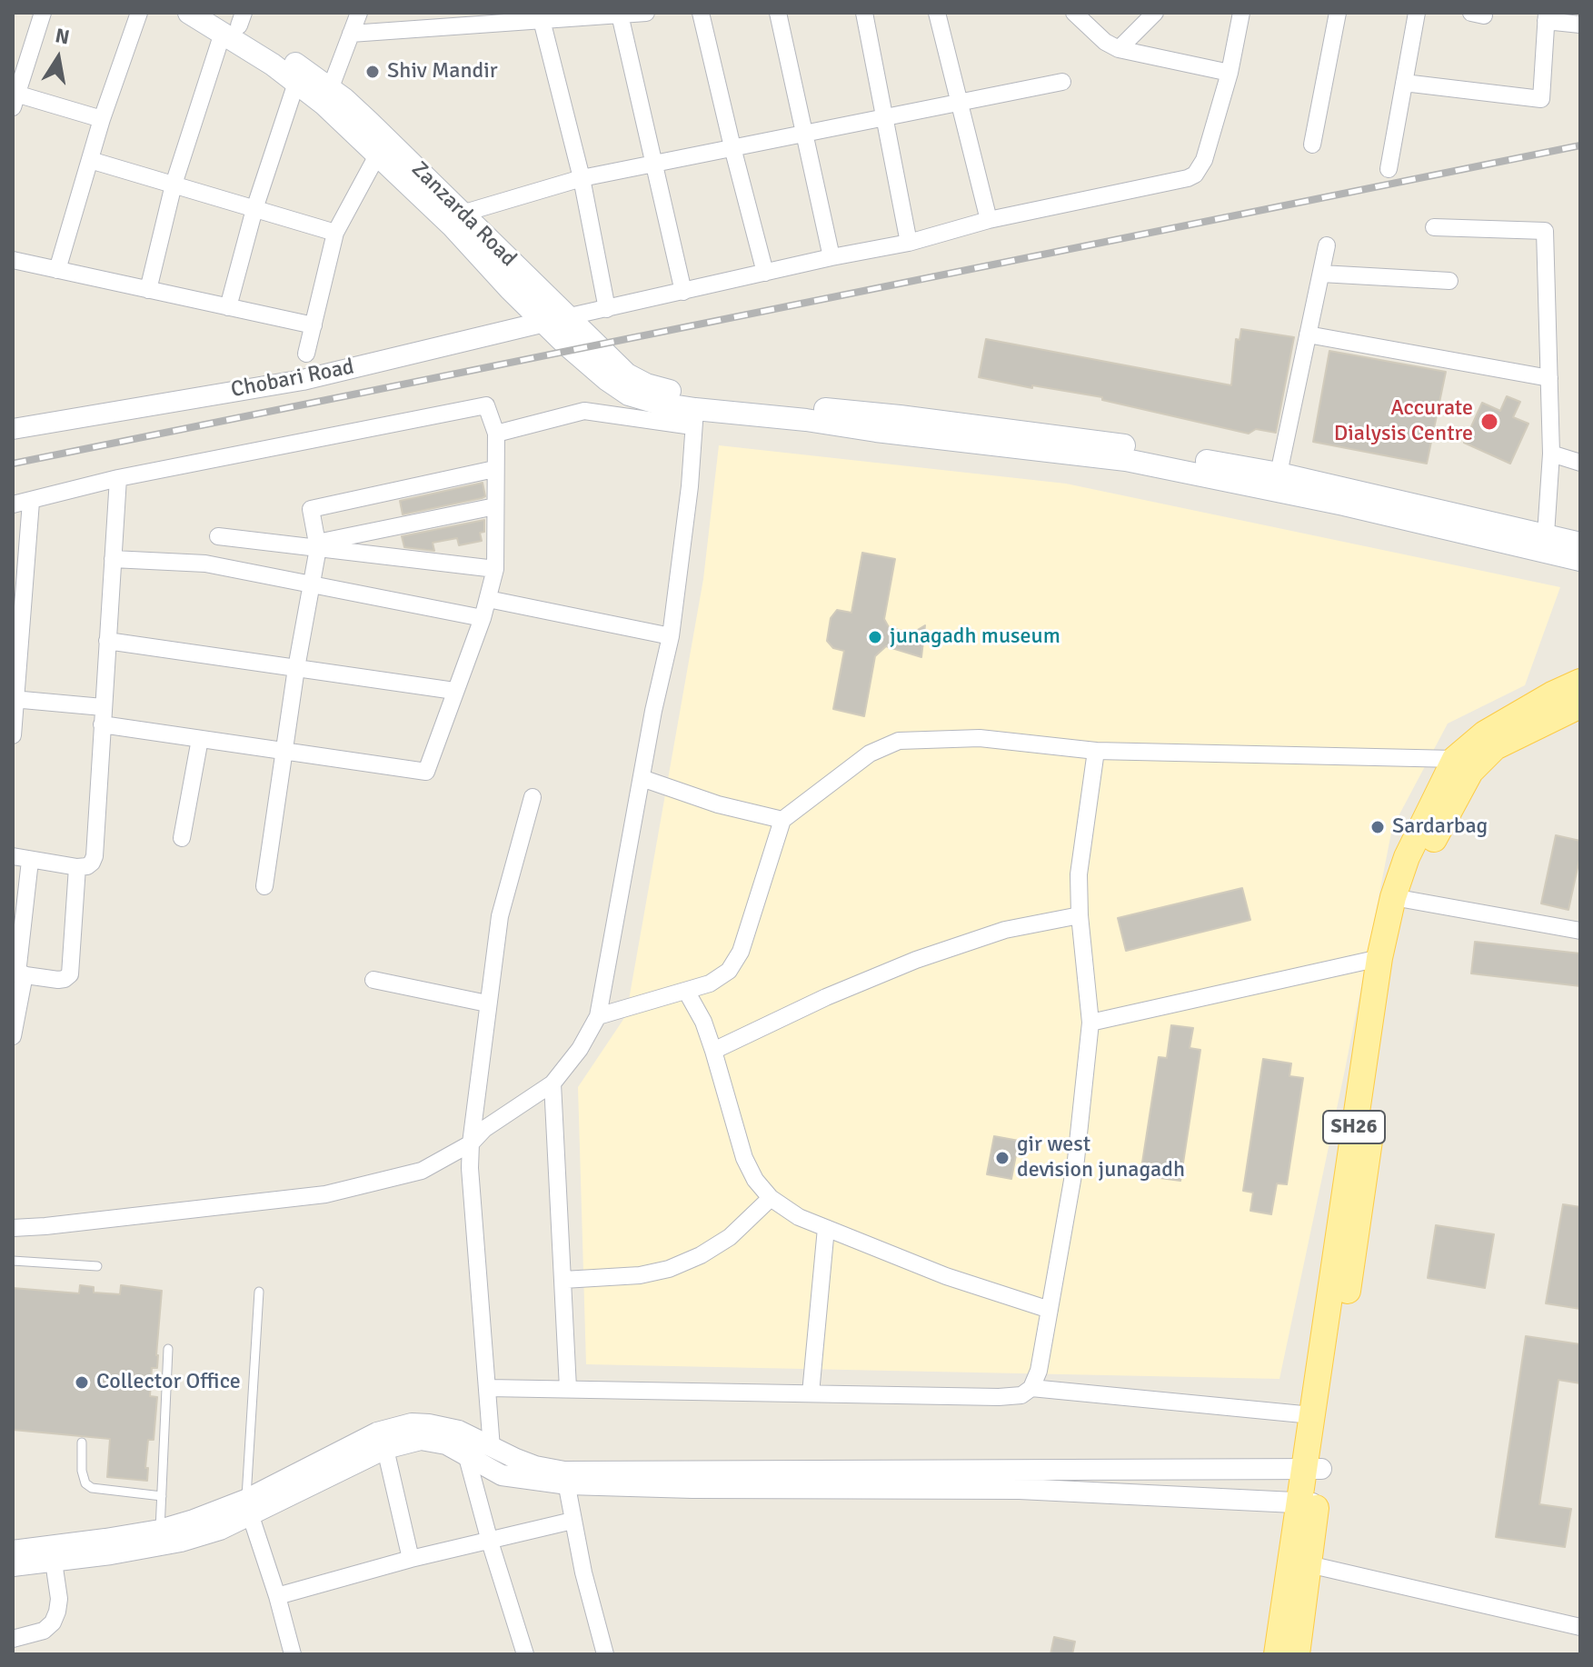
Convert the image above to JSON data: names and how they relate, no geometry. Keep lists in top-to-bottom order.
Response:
{
  "streets": {
    "main road": ["Zanzarda Road", "SH26"],
    "street": ["Chobari Road"]
  },
  "crossings": [
    ["Zanzarda Road", "Chobari Road"]
  ],
  "places": [
    "Shiv Mandir",
    "Accurate Dialysis Centre",
    "junagadh museum",
    "Sardarbag",
    "gir west devision junagadh",
    "Collector Office"
  ],
  "north": "top"
}
